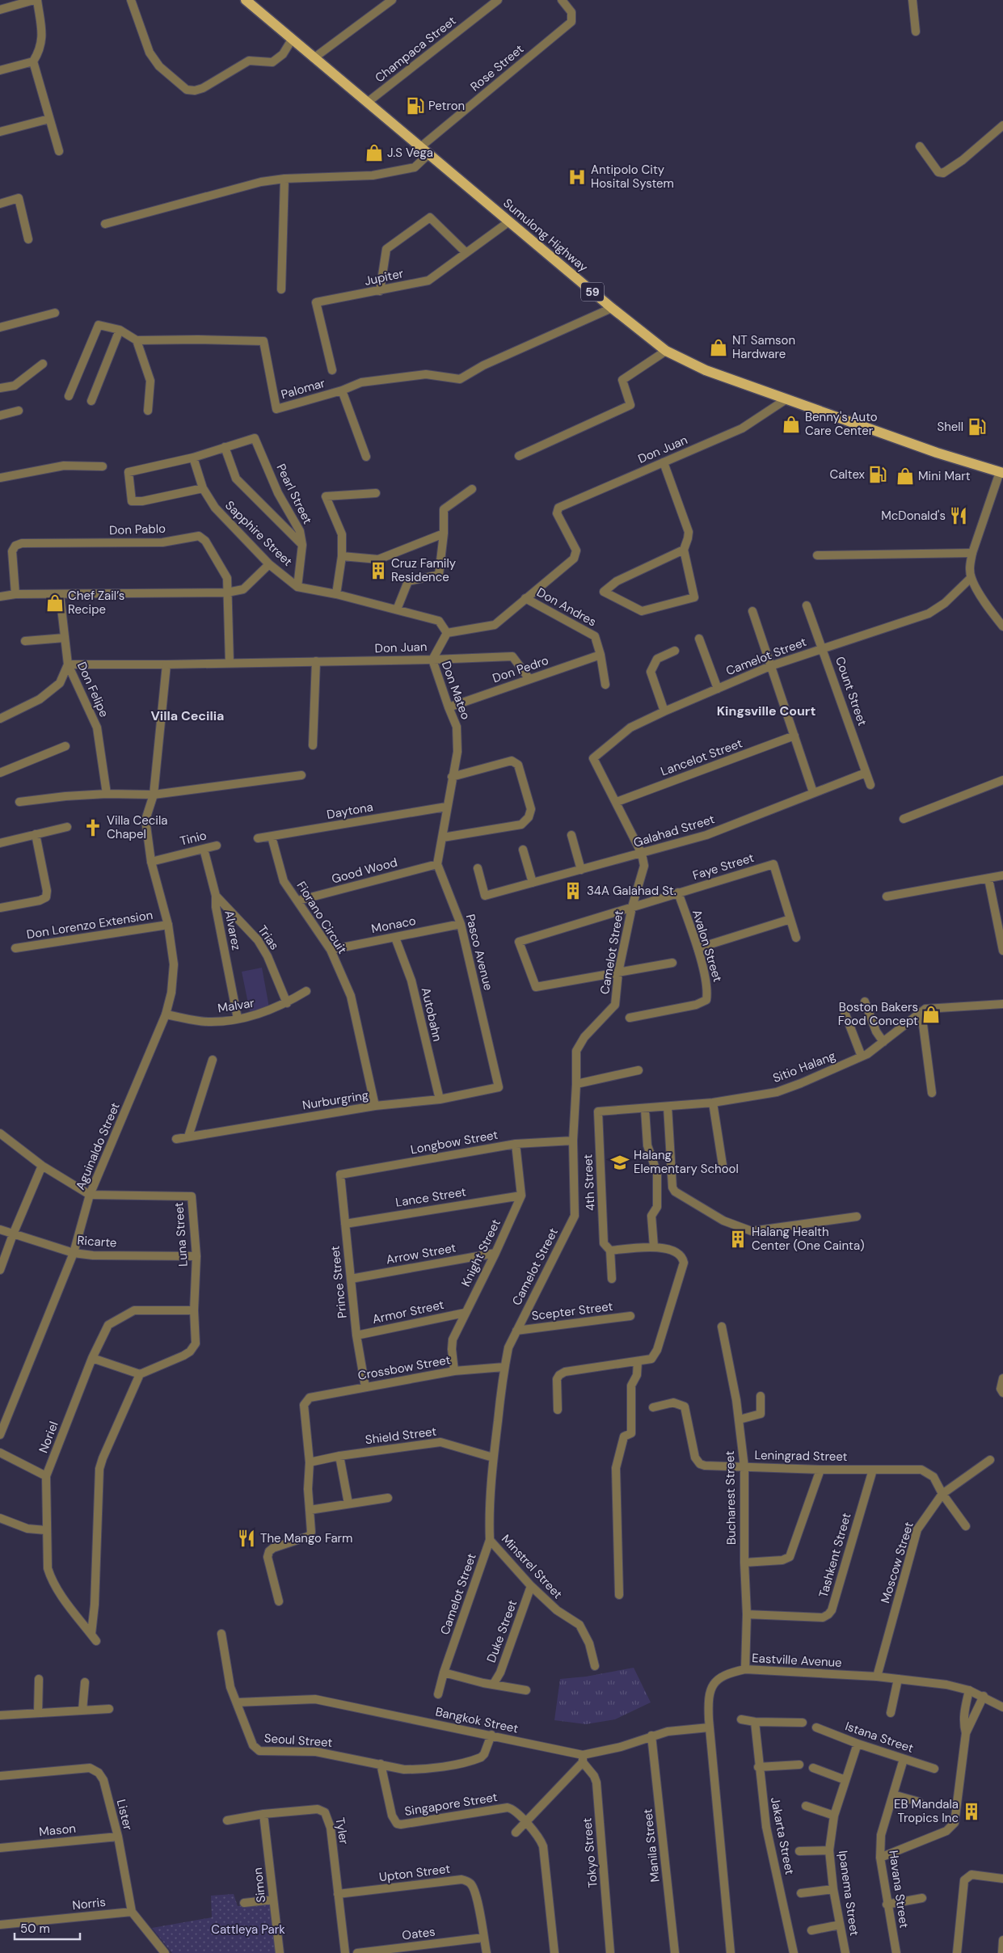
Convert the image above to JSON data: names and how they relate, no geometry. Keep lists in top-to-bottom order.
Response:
{
  "streets": {
    "main road": ["Sumulong Highway", "59"],
    "street": [
      "Champaca Street",
      "Rose Street",
      "Jupiter",
      "Palomar",
      "Don Juan",
      "Pearl Street",
      "Don Pablo",
      "Sapphire Street",
      "Don Andres",
      "Camelot Street",
      "Don Pedro",
      "Don Felipe",
      "Don Mateo",
      "Count Street",
      "Lancelot Street",
      "Daytona",
      "Galahad Street",
      "Tinio",
      "Faye Street",
      "Good Wood",
      "Fiorano Circuit",
      "Don Lorenzo Extension",
      "Monaco",
      "Alvarez",
      "Trias",
      "Avalon Street",
      "Pasco Avenue",
      "Malvar",
      "Autobahn",
      "Sitio Halang",
      "Nurburgring",
      "Longbow Street",
      "Aguinaldo Street",
      "4th Street",
      "Lance Street",
      "Luna Street",
      "Ricarte",
      "Knight Street",
      "Arrow Street",
      "Prince Street",
      "Scepter Street",
      "Armor Street",
      "Crossbow Street",
      "Shield Street",
      "Noriel",
      "Leningrad Street",
      "Bucharest Street",
      "Tashkent Street",
      "Moscow Street",
      "Minstrel Street",
      "Duke Street",
      "Eastville Avenue",
      "Bangkok Street",
      "Istana Street",
      "Seoul Street",
      "Singapore Street",
      "Lister",
      "Mason",
      "Tyler",
      "Jakarta Street",
      "Manila Street",
      "Tokyo Street",
      "Upton Street",
      "Simon",
      "Havana Street",
      "Ipanema Street",
      "Norris",
      "Oates"
    ]
  },
  "crossings": [
    ["Champaca Street", "Sumulong Highway"],
    ["Rose Street", "Sumulong Highway"],
    ["Sumulong Highway", "Jupiter"],
    ["Sumulong Highway", "Palomar"],
    ["Sumulong Highway", "Don Juan"],
    ["Don Juan", "Don Pablo"],
    ["Don Juan", "Sapphire Street"],
    ["Don Juan", "Don Andres"],
    ["Don Juan", "Don Felipe"],
    ["Don Juan", "Don Mateo"],
    ["Don Juan", "Aguinaldo Street"],
    ["Pearl Street", "Sapphire Street"],
    ["Don Andres", "Don Pedro"],
    ["Camelot Street", "Count Street"],
    ["Camelot Street", "Lancelot Street"],
    ["Camelot Street", "Galahad Street"],
    ["Camelot Street", "Faye Street"],
    ["Camelot Street", "Longbow Street"],
    ["Camelot Street", "Scepter Street"],
    ["Camelot Street", "Crossbow Street"],
    ["Camelot Street", "Shield Street"],
    ["Camelot Street", "Minstrel Street"],
    ["Don Pedro", "Don Mateo"],
    ["Count Street", "Galahad Street"],
    ["Daytona", "Fiorano Circuit"],
    ["Tinio", "Alvarez"],
    ["Tinio", "Aguinaldo Street"],
    ["Faye Street", "Avalon Street"],
    ["Good Wood", "Fiorano Circuit"],
    ["Good Wood", "Pasco Avenue"],
    ["Fiorano Circuit", "Monaco"],
    ["Fiorano Circuit", "Nurburgring"],
    ["Don Lorenzo Extension", "Aguinaldo Street"],
    ["Monaco", "Pasco Avenue"],
    ["Monaco", "Autobahn"],
    ["Alvarez", "Trias"],
    ["Alvarez", "Malvar"],
    ["Trias", "Malvar"],
    ["Pasco Avenue", "Nurburgring"],
    ["Malvar", "Aguinaldo Street"],
    ["Autobahn", "Nurburgring"],
    ["Sitio Halang", "4th Street"],
    ["Longbow Street", "Knight Street"],
    ["Longbow Street", "Prince Street"],
    ["Aguinaldo Street", "Luna Street"],
    ["Aguinaldo Street", "Ricarte"],
    ["Lance Street", "Knight Street"],
    ["Lance Street", "Prince Street"],
    ["Luna Street", "Ricarte"],
    ["Luna Street", "Noriel"],
    ["Knight Street", "Arrow Street"],
    ["Knight Street", "Armor Street"],
    ["Knight Street", "Crossbow Street"],
    ["Arrow Street", "Prince Street"],
    ["Prince Street", "Armor Street"],
    ["Prince Street", "Crossbow Street"],
    ["Crossbow Street", "Shield Street"],
    ["Leningrad Street", "Bucharest Street"],
    ["Leningrad Street", "Tashkent Street"],
    ["Leningrad Street", "Moscow Street"],
    ["Bucharest Street", "Tashkent Street"],
    ["Bucharest Street", "Eastville Avenue"],
    ["Moscow Street", "Eastville Avenue"],
    ["Minstrel Street", "Duke Street"],
    ["Eastville Avenue", "Bangkok Street"],
    ["Bangkok Street", "Seoul Street"],
    ["Bangkok Street", "Manila Street"],
    ["Bangkok Street", "Tokyo Street"],
    ["Istana Street", "Havana Street"],
    ["Istana Street", "Ipanema Street"],
    ["Seoul Street", "Singapore Street"],
    ["Lister", "Mason"],
    ["Lister", "Norris"],
    ["Tyler", "Upton Street"],
    ["Tyler", "Simon"],
    ["Upton Street", "Oates"]
  ],
  "districts": ["Kingsville Court", "Villa Cecilia"],
  "parks": ["Cattleya Park"],
  "places": {
    "fuel station": ["Petron", "Shell", "Caltex"],
    "shop": [
      "J.S Vega",
      "NT Samson Hardware",
      "Benny's Auto Care Center",
      "Mini Mart",
      "Chef Zail’s Recipe",
      "Boston Bakers Food Concept"
    ],
    "hospital": ["Antipolo City Hosital System"],
    "restaurant": ["McDonald's", "The Mango Farm"],
    "building": [
      "Cruz Family Residence",
      "34A Galahad St.",
      "Halang Health Center (One Cainta)",
      "EB Mandala Tropics Inc"
    ],
    "church": ["Villa Cecila Chapel"],
    "school or university": ["Halang Elementary School"]
  },
  "scale_bar": "50 m"
}
